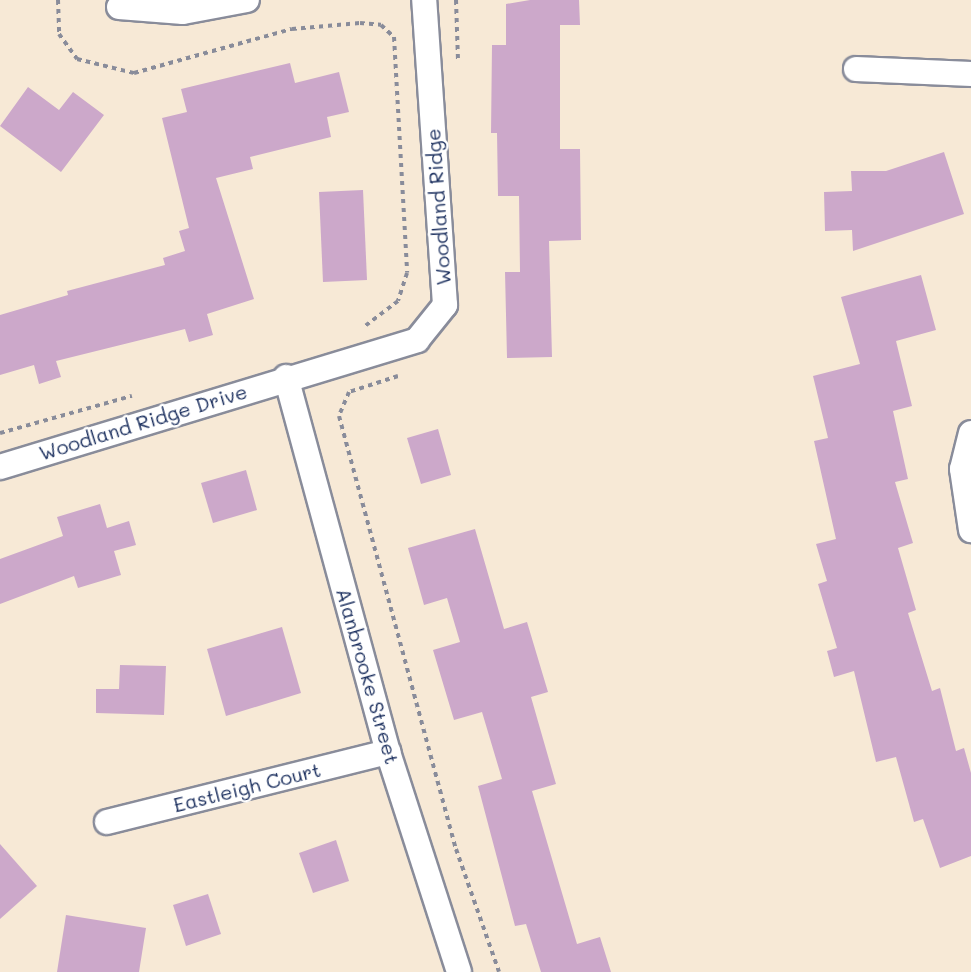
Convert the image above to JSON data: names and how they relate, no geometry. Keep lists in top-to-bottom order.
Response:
{
  "streets": {
    "street": [
      "Woodland Ridge",
      "Woodland Ridge Drive",
      "Alanbrooke Street",
      "Eastleigh Court"
    ]
  },
  "crossings": [
    ["Woodland Ridge", "Woodland Ridge Drive"],
    ["Woodland Ridge", "Alanbrooke Street"],
    ["Woodland Ridge Drive", "Alanbrooke Street"],
    ["Alanbrooke Street", "Eastleigh Court"]
  ]
}
